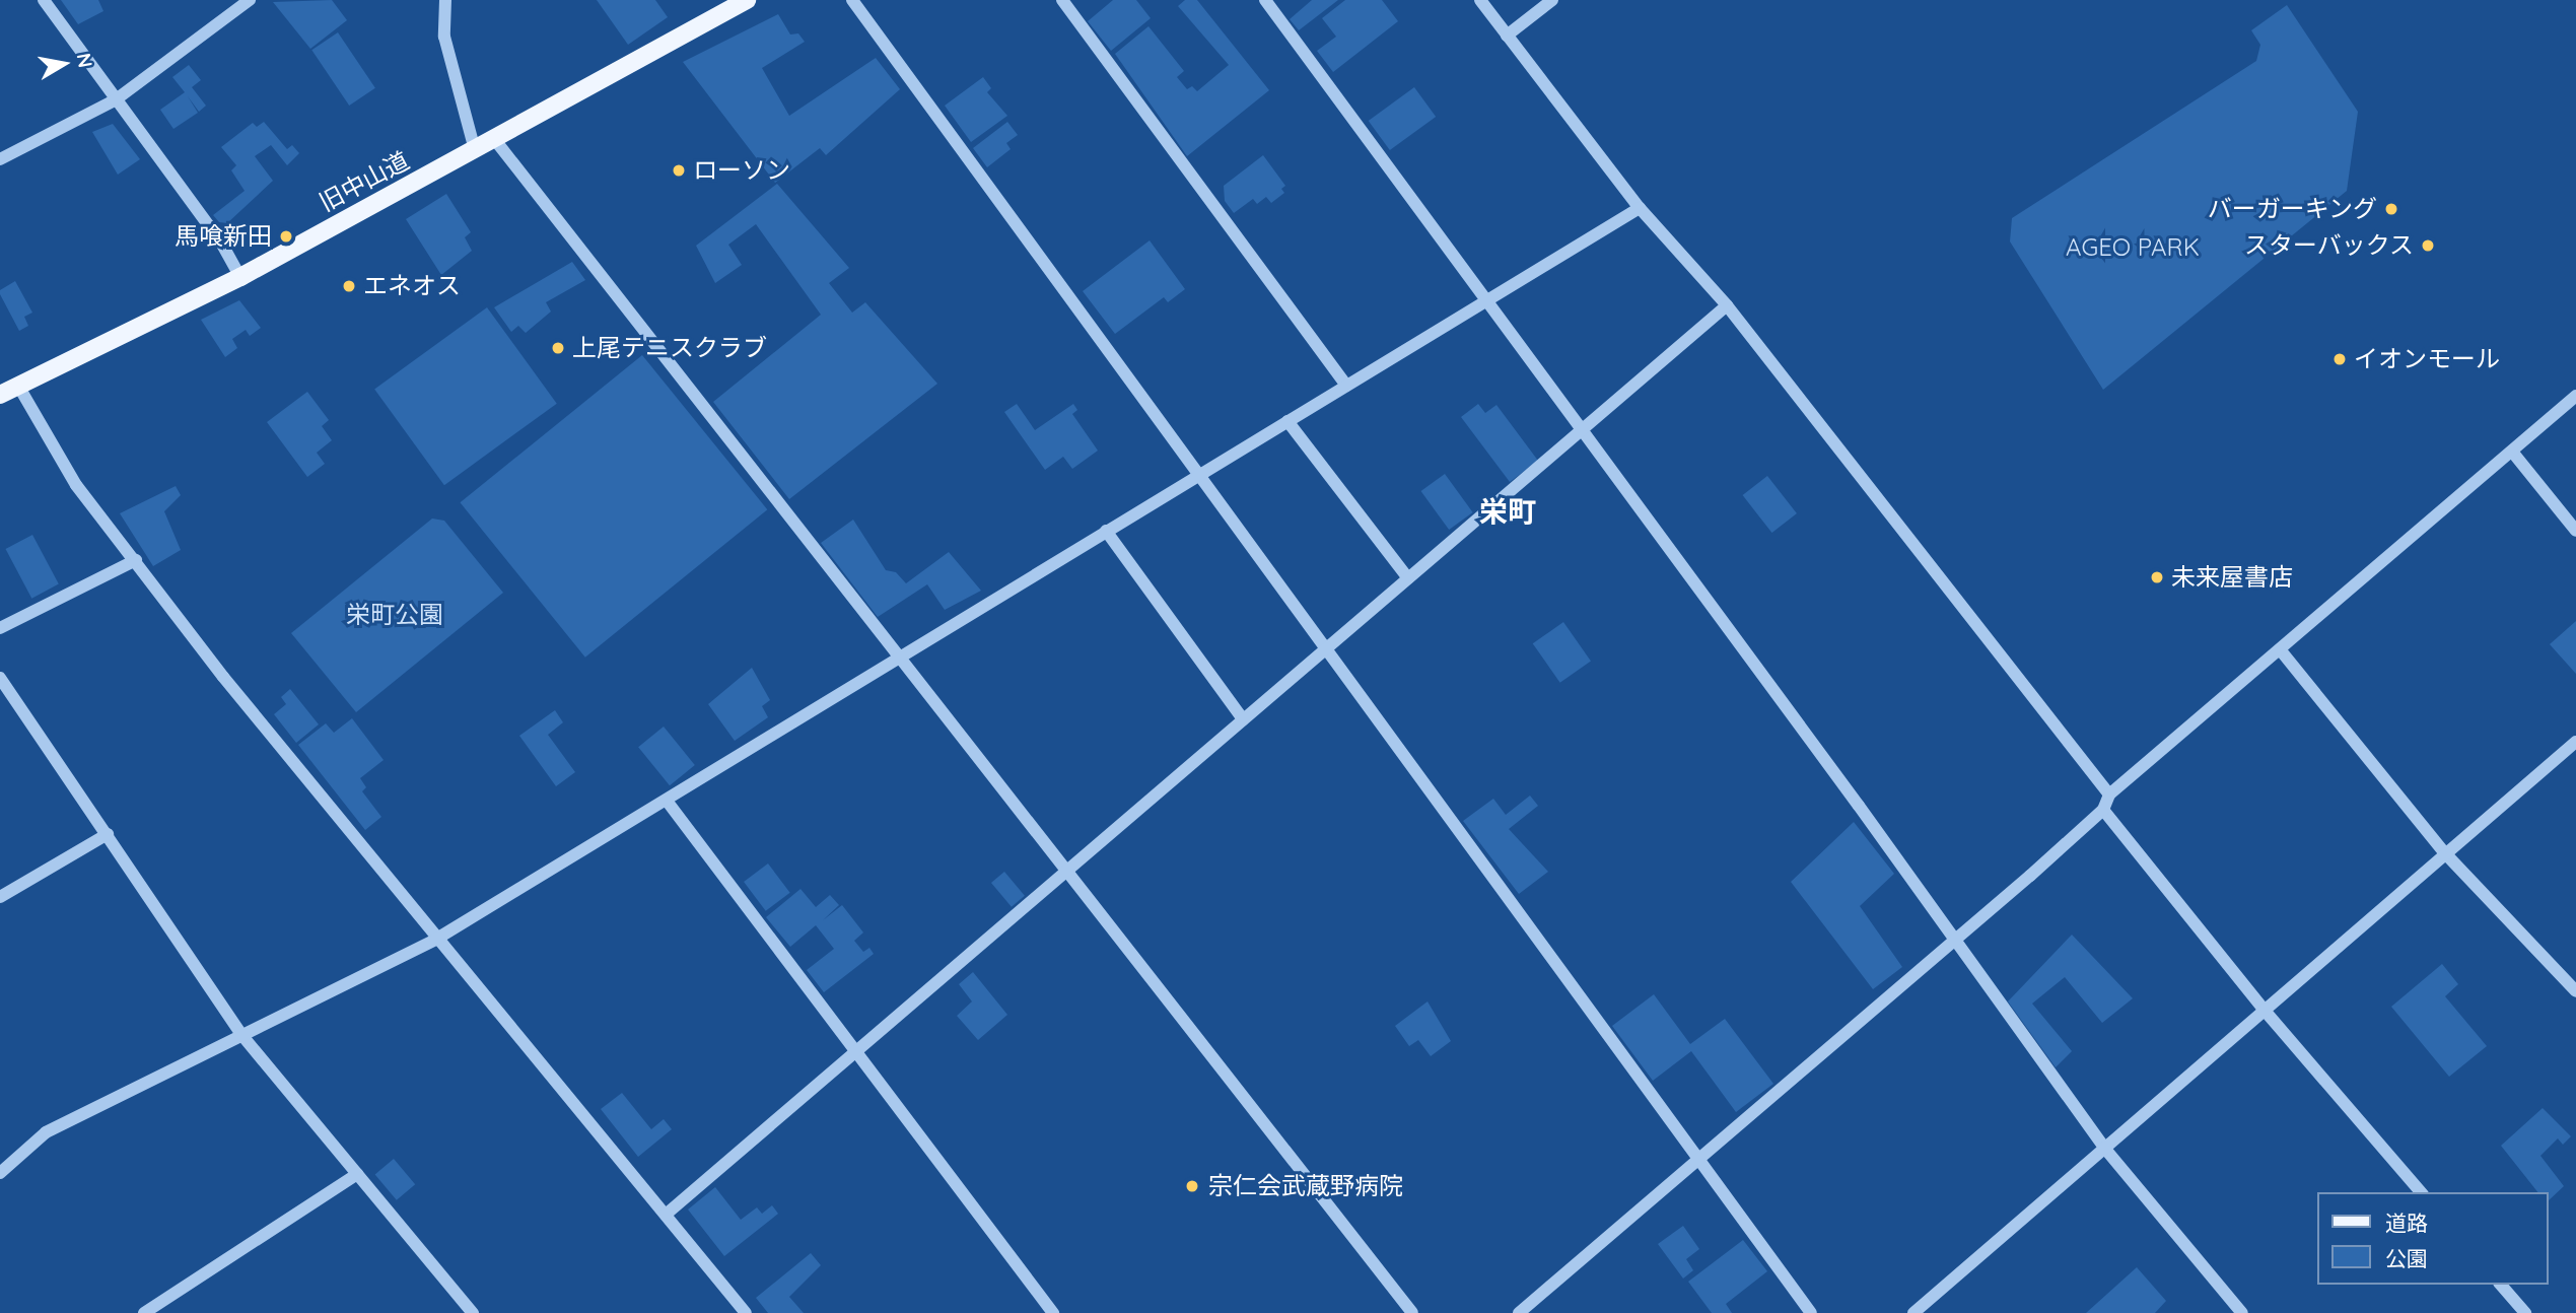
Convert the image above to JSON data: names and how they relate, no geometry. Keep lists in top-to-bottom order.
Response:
{
  "streets": {
    "main road": ["旧中山道"]
  },
  "districts": ["栄町"],
  "parks": ["AGEO PARK", "栄町公園"],
  "places": [
    "ローソン",
    "バーガーキング",
    "馬喰新田",
    "スターバックス",
    "エネオス",
    "上尾テニスクラブ",
    "イオンモール",
    "未来屋書店",
    "宗仁会武蔵野病院"
  ],
  "legend": ["道路", "公園"],
  "north": "right"
}
